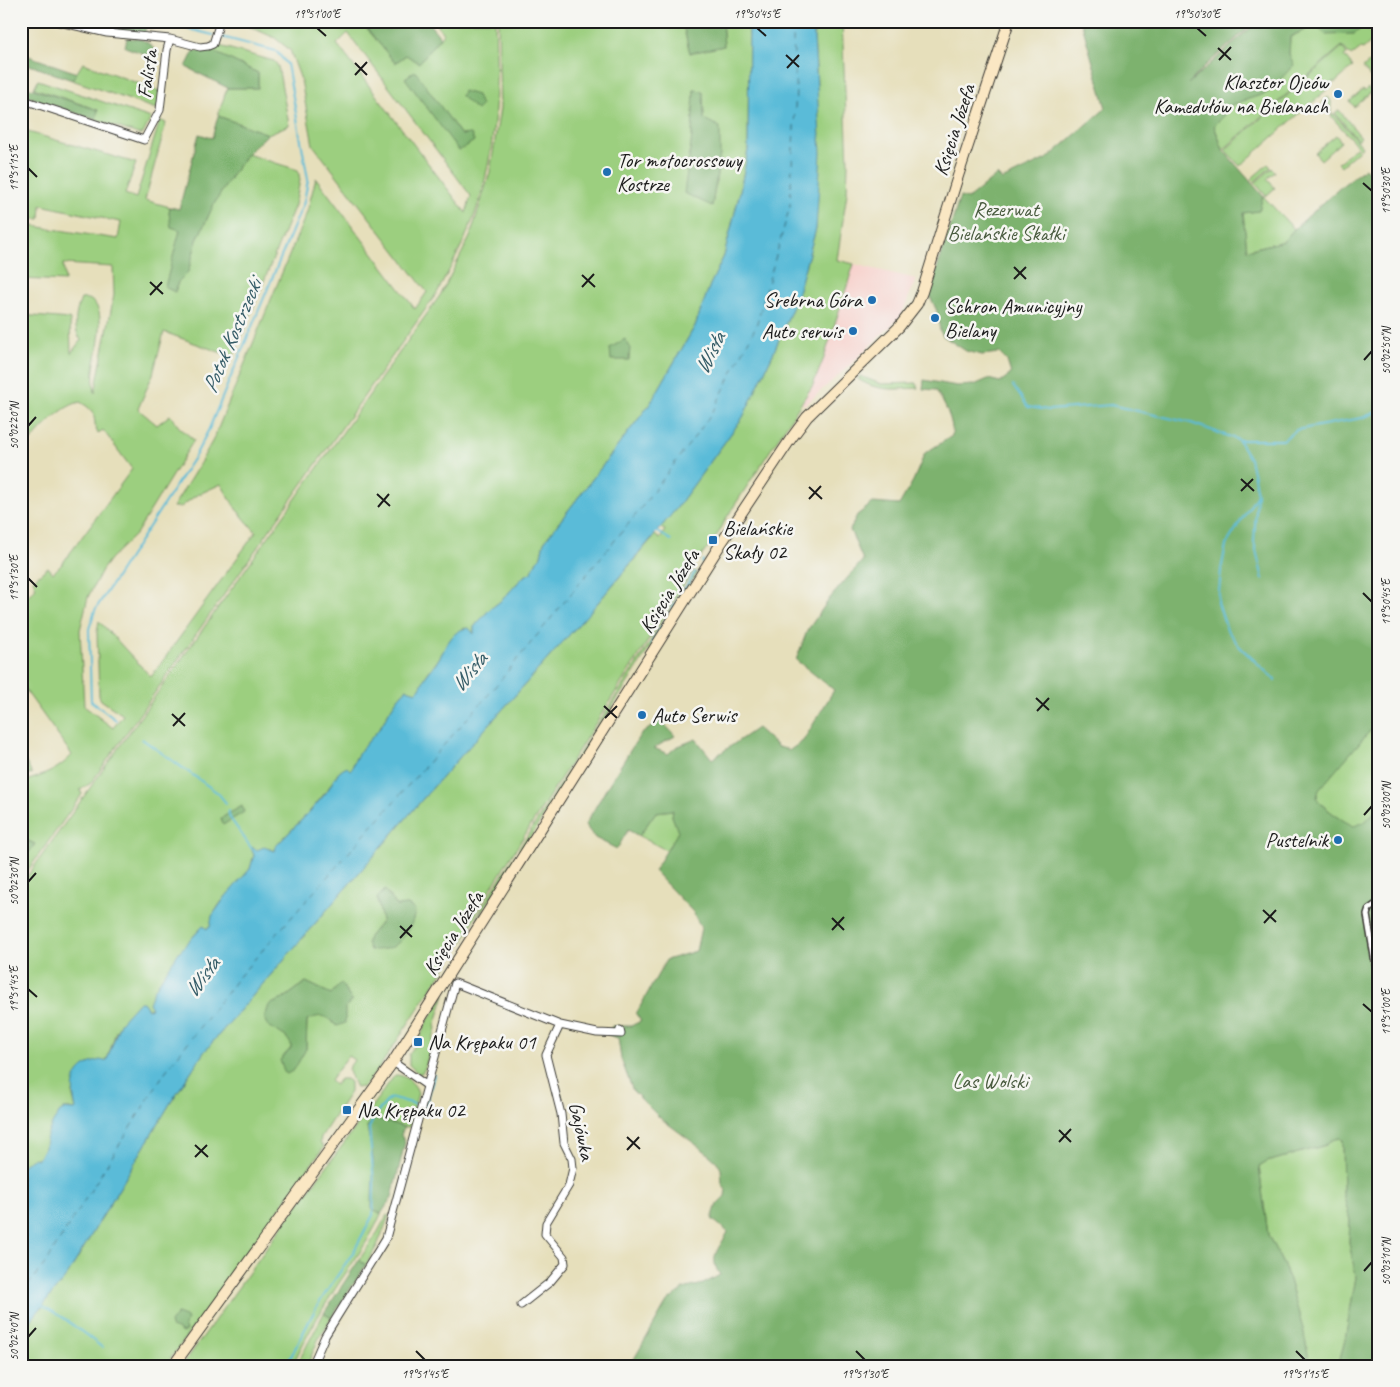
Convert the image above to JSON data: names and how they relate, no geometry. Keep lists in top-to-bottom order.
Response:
{
  "streets": {
    "main road": ["Księcia Józefa"],
    "street": ["Falista", "Gajówka"]
  },
  "crossings": [
    ["Księcia Józefa", "Gajówka"]
  ],
  "water": ["Potok Kostrzecki", "Wisła"],
  "parks": ["Rezerwat Bielańskie Skałki", "Las Wolski"],
  "places": {
    "other": [
      "Klasztor Ojców Kamedułów na Bielanach",
      "Tor motocrossowy Kostrze",
      "Srebrna Góra",
      "Schron Amunicyjny Bielany",
      "Auto serwis",
      "Auto Serwis",
      "Pustelnik"
    ],
    "transit": ["Bielańskie Skały 02", "Na Krępaku 01", "Na Krępaku 02"]
  },
  "coordinates": [
    "19°51'00\"E",
    "19°50'45\"E",
    "19°50'30\"E",
    "19°51'15\"E",
    "50°02'50\"N",
    "50°02'20\"N",
    "19°51'30\"E",
    "50°03'00\"N",
    "50°02'30\"N",
    "19°51'45\"E",
    "50°03'10\"N",
    "50°02'40\"N"
  ]
}
